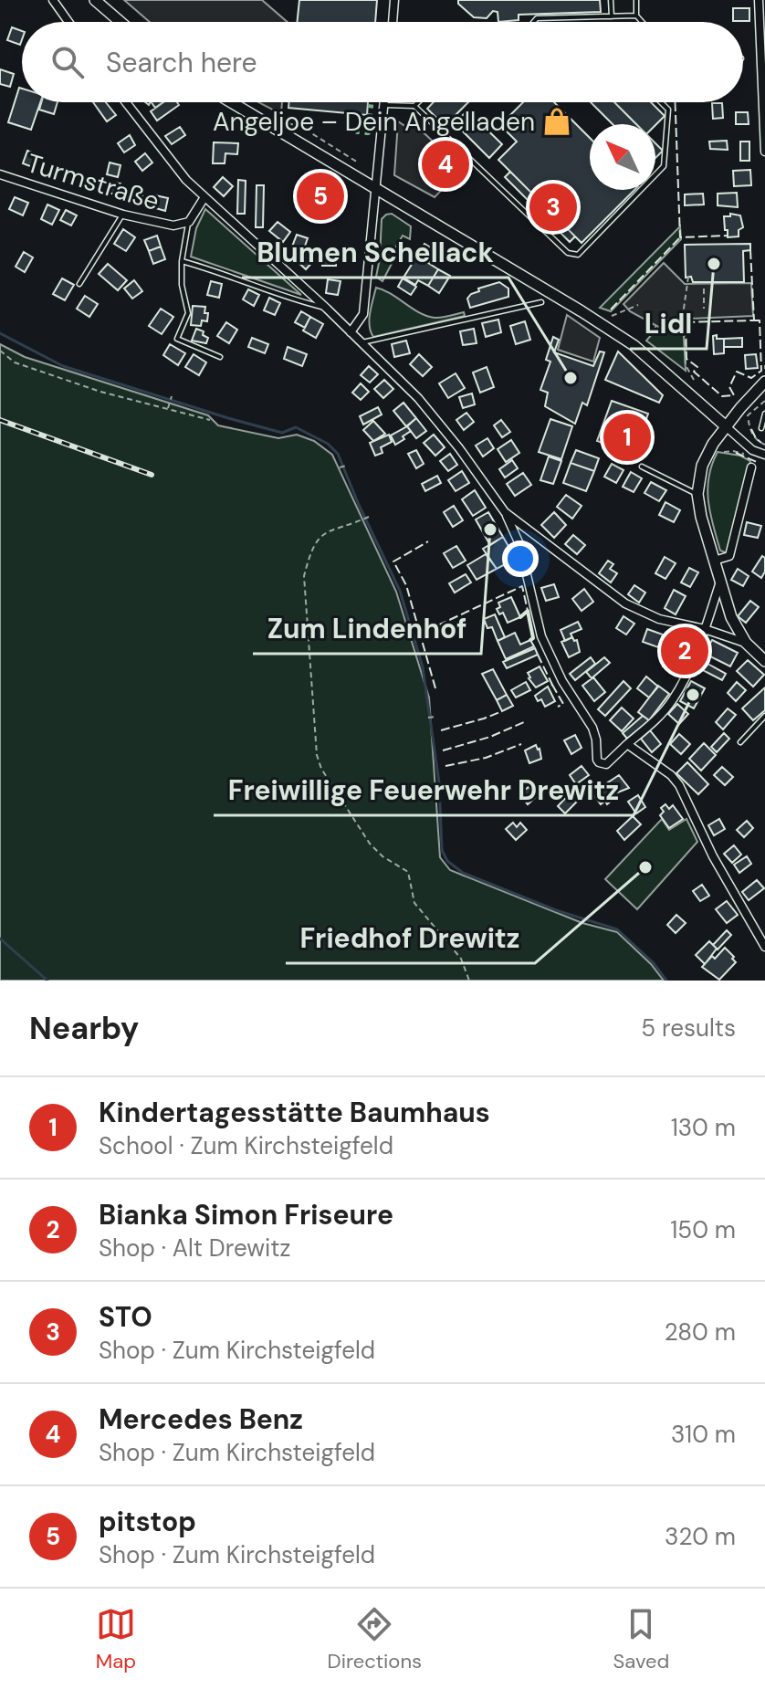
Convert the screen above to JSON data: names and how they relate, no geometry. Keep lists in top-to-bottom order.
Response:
{
  "streets": {
    "street": ["Turmstraße"]
  },
  "places": {
    "shop": ["Angeljoe – Dein Angelladen"],
    "other": [
      "Lidl",
      "Blumen Schellack",
      "Zum Lindenhof",
      "Freiwillige Feuerwehr Drewitz",
      "Friedhof Drewitz"
    ]
  },
  "north": "top left",
  "page": {
    "search": "Search here",
    "pins": [
      "4",
      "5",
      "3",
      "1",
      "2"
    ],
    "heading": ["Nearby", "5 results"],
    "list": [
      {
        "mark": "1",
        "name": "Kindertagesstätte Baumhaus",
        "note": "School · Zum Kirchsteigfeld",
        "value": "130 m"
      },
      {
        "mark": "2",
        "name": "Bianka Simon Friseure",
        "note": "Shop · Alt Drewitz",
        "value": "150 m"
      },
      {
        "mark": "3",
        "name": "STO",
        "note": "Shop · Zum Kirchsteigfeld",
        "value": "280 m"
      },
      {
        "mark": "4",
        "name": "Mercedes Benz",
        "note": "Shop · Zum Kirchsteigfeld",
        "value": "310 m"
      },
      {
        "mark": "5",
        "name": "pitstop",
        "note": "Shop · Zum Kirchsteigfeld",
        "value": "320 m"
      }
    ],
    "nav": ["Map", "Directions", "Saved"]
  }
}
